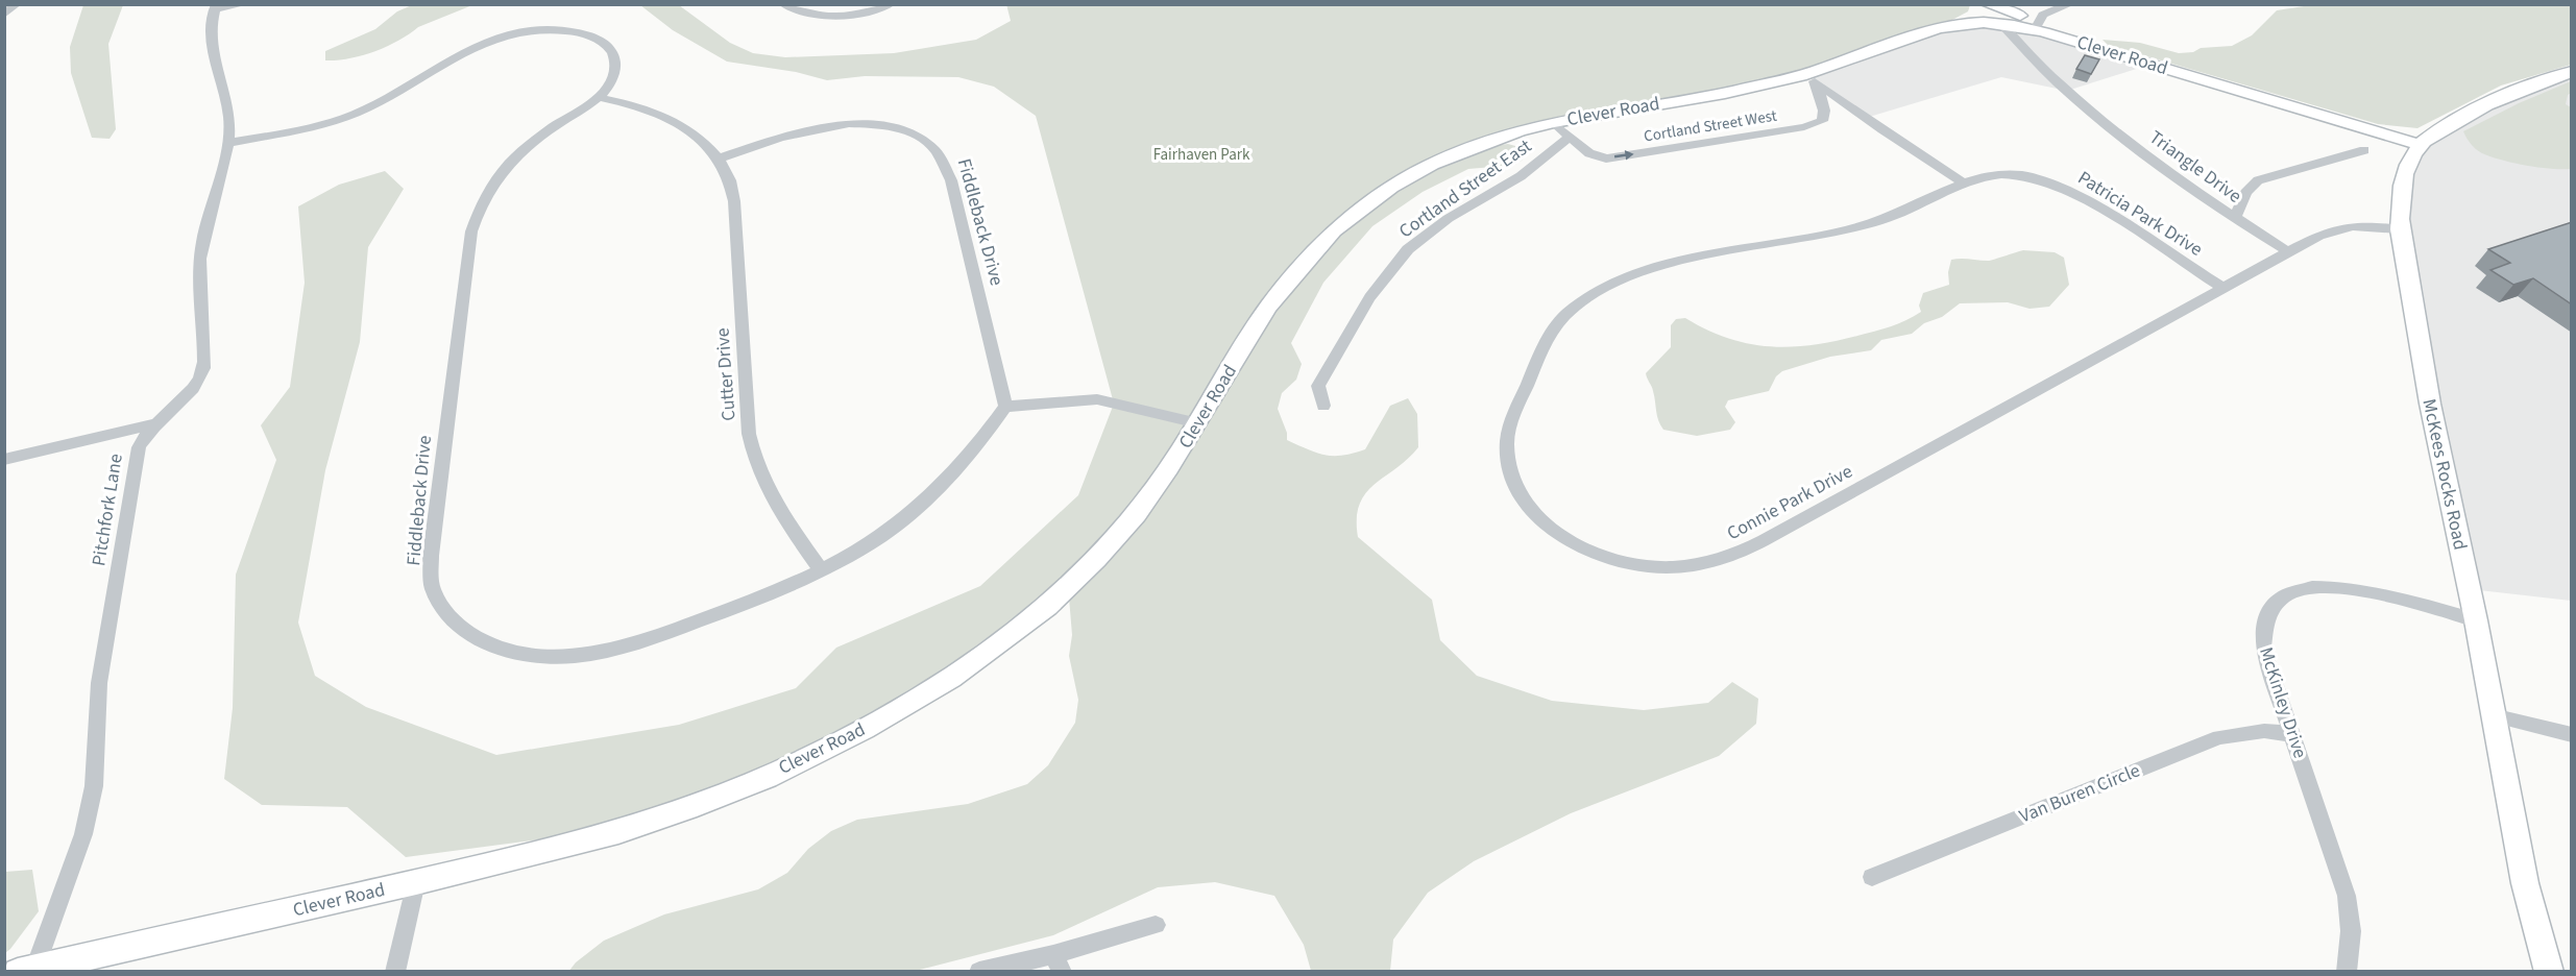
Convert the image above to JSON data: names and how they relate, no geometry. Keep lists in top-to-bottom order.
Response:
{
  "streets": {
    "street": [
      "Clever Road",
      "Cortland Street West",
      "Triangle Drive",
      "Cortland Street East",
      "Patricia Park Drive",
      "Fiddleback Drive",
      "Cutter Drive",
      "McKees Rocks Road",
      "Connie Park Drive",
      "Pitchfork Lane",
      "McKinley Drive",
      "Van Buren Circle"
    ]
  },
  "crossings": [
    ["Clever Road", "Cortland Street West"],
    ["Clever Road", "Triangle Drive"],
    ["Clever Road", "McKees Rocks Road"],
    ["Clever Road", "Pitchfork Lane"],
    ["Cortland Street West", "Cortland Street East"],
    ["Triangle Drive", "Connie Park Drive"],
    ["Patricia Park Drive", "Connie Park Drive"],
    ["Fiddleback Drive", "Cutter Drive"],
    ["McKees Rocks Road", "McKinley Drive"],
    ["McKinley Drive", "Van Buren Circle"]
  ],
  "one_way": ["Cortland Street West"],
  "parks": ["Fairhaven Park"]
}
